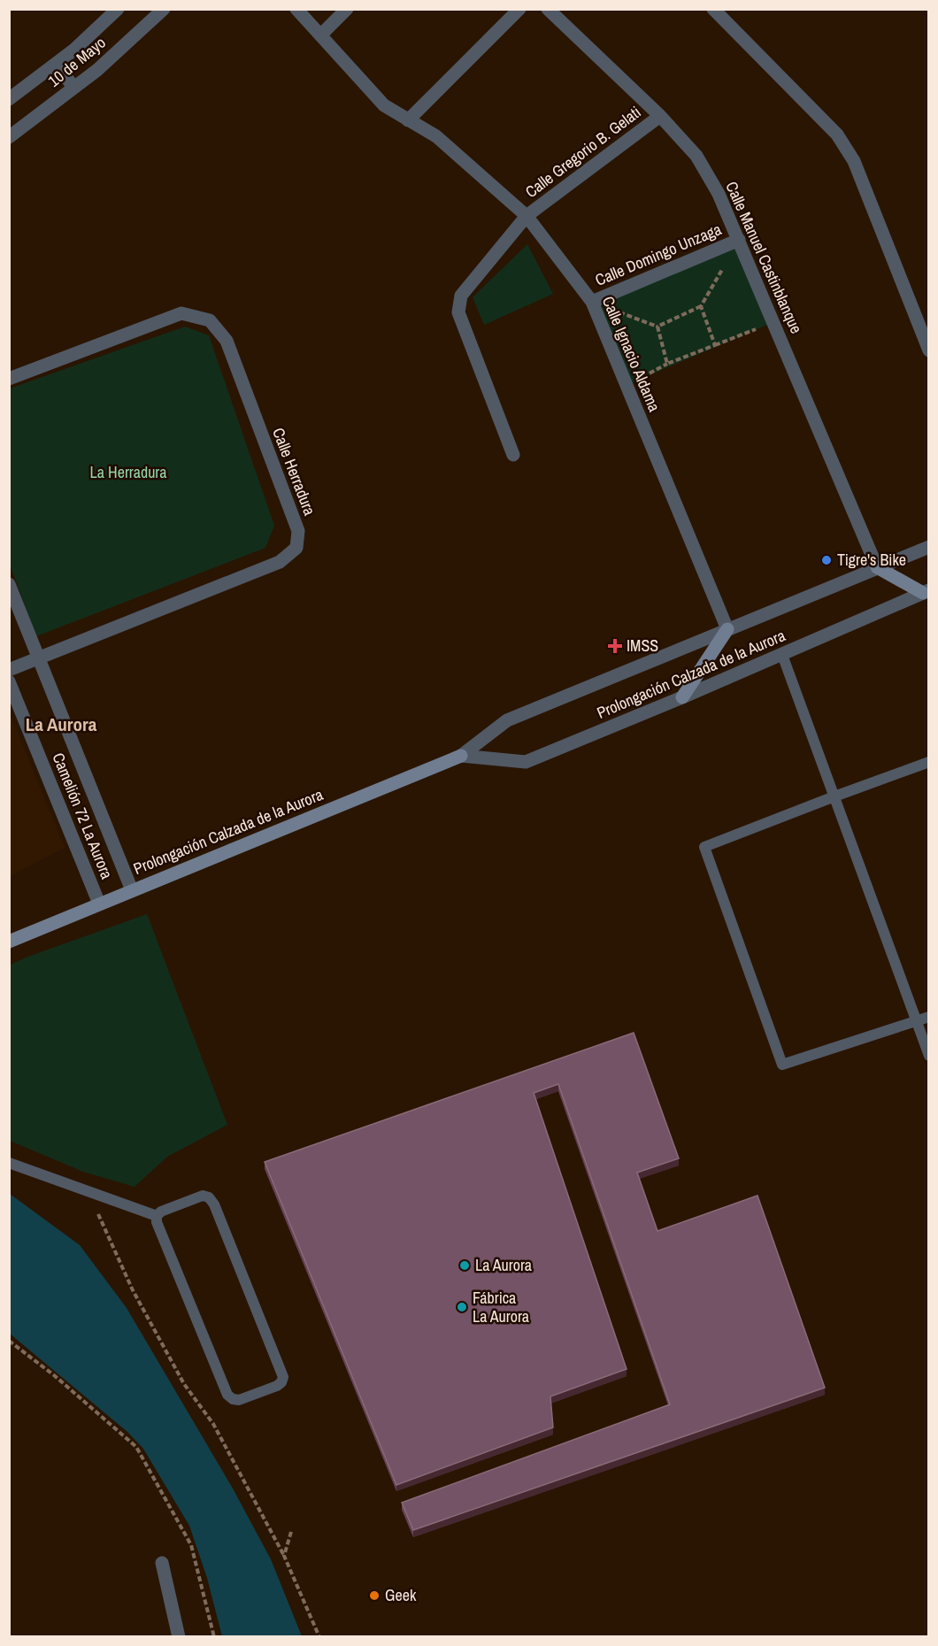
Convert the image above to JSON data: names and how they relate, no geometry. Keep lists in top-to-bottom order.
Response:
{
  "streets": {
    "main road": ["Prolongación Calzada de la Aurora"],
    "street": [
      "10 de Mayo",
      "Calle Gregorio B. Gelati",
      "Calle Domingo Unzaga",
      "Calle Manuel Castinblanque",
      "Calle Ignacio Aldama",
      "Calle Herradura",
      "Camelión 72 La Aurora"
    ]
  },
  "crossings": [
    ["Calle Gregorio B. Gelati", "Calle Manuel Castinblanque"],
    ["Calle Gregorio B. Gelati", "Calle Ignacio Aldama"],
    ["Calle Domingo Unzaga", "Calle Manuel Castinblanque"],
    ["Calle Domingo Unzaga", "Calle Ignacio Aldama"],
    ["Calle Manuel Castinblanque", "Prolongación Calzada de la Aurora"],
    ["Calle Ignacio Aldama", "Prolongación Calzada de la Aurora"],
    ["Calle Herradura", "Camelión 72 La Aurora"],
    ["Prolongación Calzada de la Aurora", "Camelión 72 La Aurora"]
  ],
  "districts": ["La Aurora"],
  "parks": ["La Herradura"],
  "places": {
    "other": [
      "Tigre's Bike",
      "La Aurora",
      "Fábrica La Aurora",
      "Geek"
    ],
    "health": ["IMSS"]
  }
}
